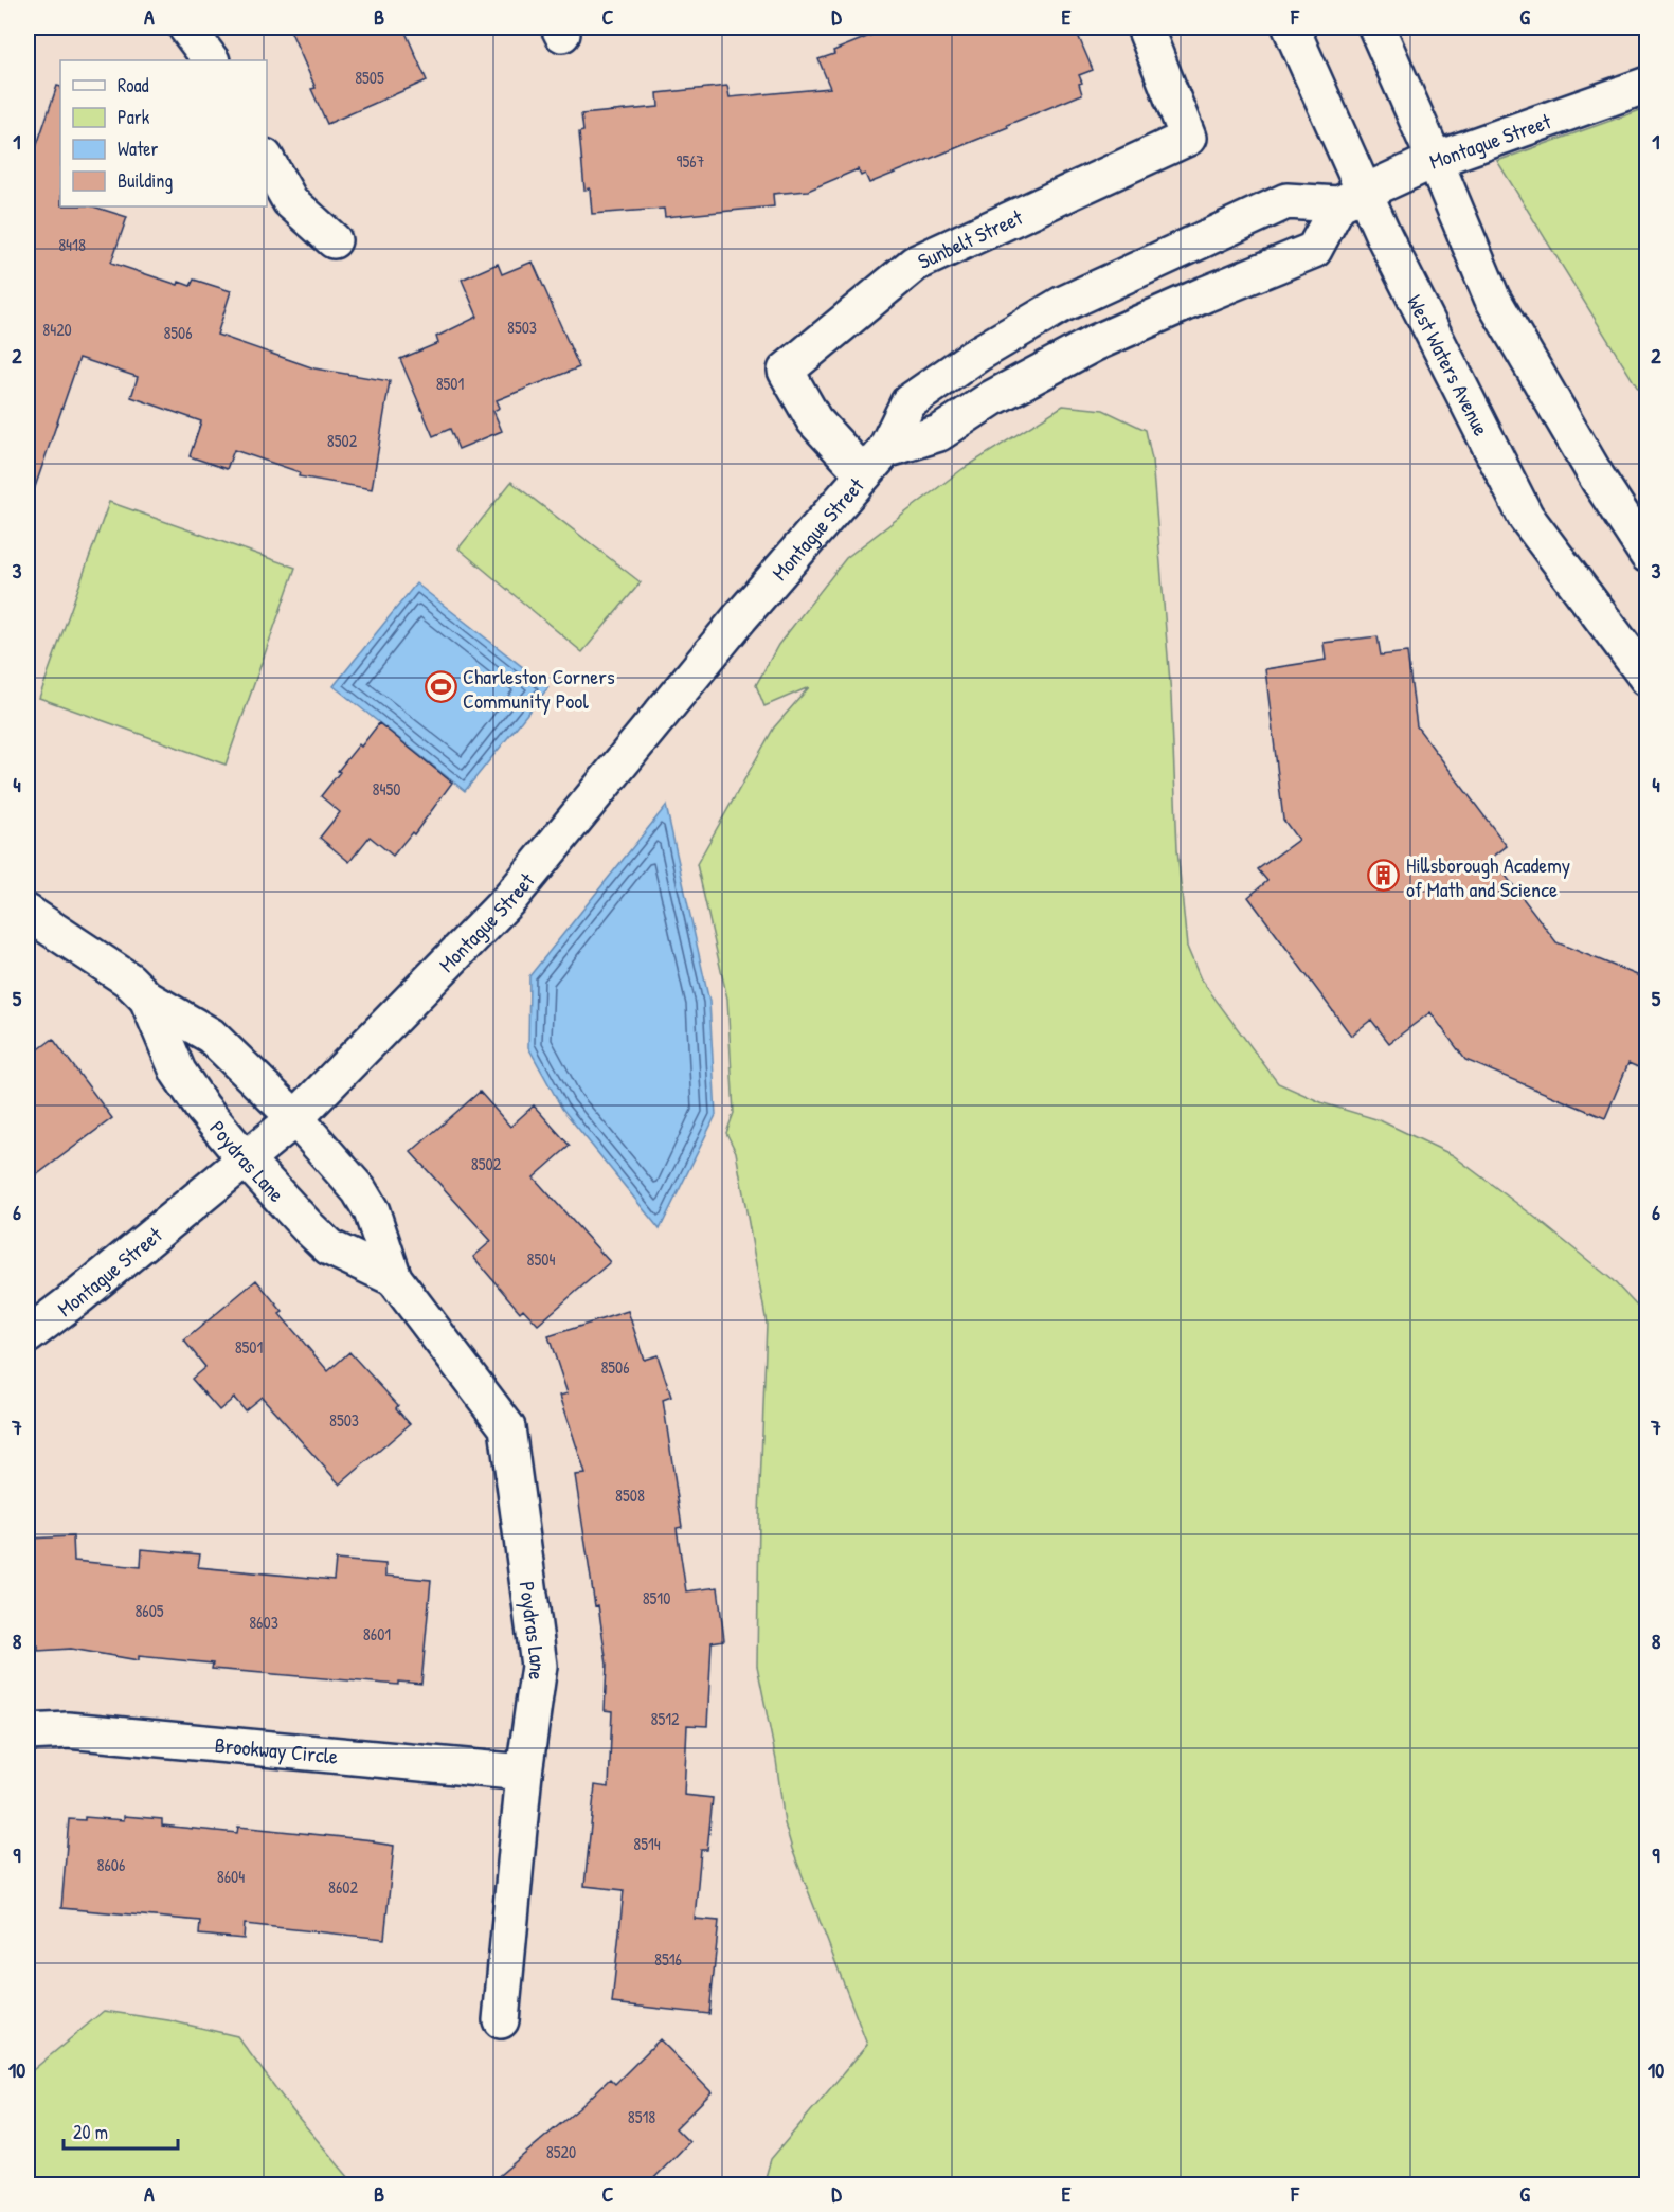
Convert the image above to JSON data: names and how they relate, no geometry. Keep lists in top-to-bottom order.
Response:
{
  "streets": {
    "street": [
      "Montague Street",
      "Sunbelt Street",
      "West Waters Avenue",
      "Poydras Lane",
      "Brookway Circle"
    ]
  },
  "crossings": [
    ["Montague Street", "Sunbelt Street"],
    ["Montague Street", "West Waters Avenue"],
    ["Montague Street", "Poydras Lane"],
    ["Poydras Lane", "Brookway Circle"]
  ],
  "places": {
    "sports": ["Charleston Corners Community Pool"],
    "building": ["Hillsborough Academy of Math and Science"]
  },
  "house_numbers": [
    "8505",
    "9567",
    "8418",
    "8503",
    "8420",
    "8506",
    "8501",
    "8502",
    "8450",
    "8502",
    "8504",
    "8501",
    "8506",
    "8503",
    "8508",
    "8510",
    "8605",
    "8603",
    "8601",
    "8512",
    "8514",
    "8606",
    "8604",
    "8602",
    "8516",
    "8518",
    "8520"
  ],
  "legend": [
    "Road",
    "Park",
    "Water",
    "Building"
  ],
  "scale_bar": "20 m",
  "grid": {
    "columns": [
      "A",
      "B",
      "C",
      "D",
      "E",
      "F",
      "G"
    ],
    "rows": [
      "1",
      "2",
      "3",
      "4",
      "5",
      "6",
      "7",
      "8",
      "9",
      "10"
    ]
  }
}
